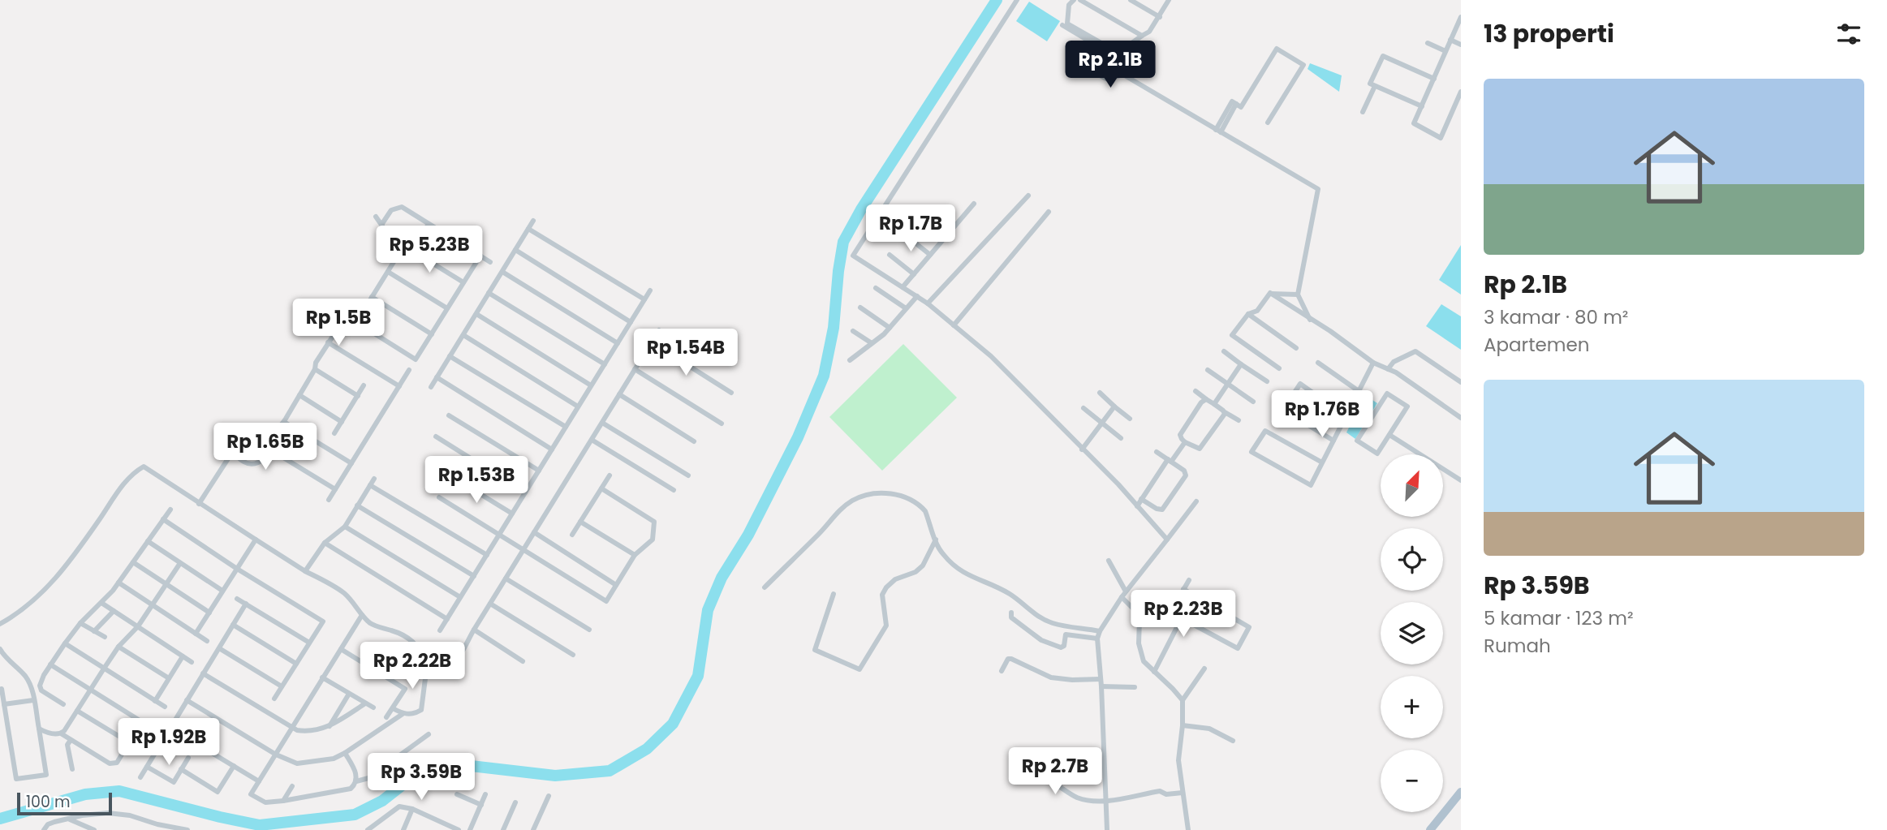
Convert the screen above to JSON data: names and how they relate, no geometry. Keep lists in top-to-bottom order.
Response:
{
  "scale_bar": "100 m",
  "north": "top right",
  "page": {
    "heading": "13 properti",
    "price": [
      "Rp 2.1B",
      "Rp 1.7B",
      "Rp 5.23B",
      "Rp 1.5B",
      "Rp 1.54B",
      "Rp 1.76B",
      "Rp 1.65B",
      "Rp 1.53B",
      "Rp 2.23B",
      "Rp 2.22B",
      "Rp 1.92B",
      "Rp 2.7B",
      "Rp 3.59B"
    ],
    "list": [
      {
        "name": "Rp 2.1B",
        "note": "3 kamar · 80 m² · Apartemen"
      },
      {
        "name": "Rp 3.59B",
        "note": "5 kamar · 123 m² · Rumah"
      }
    ],
    "map_buttons": ["+", "−"],
    "scale": "100 m"
  }
}
